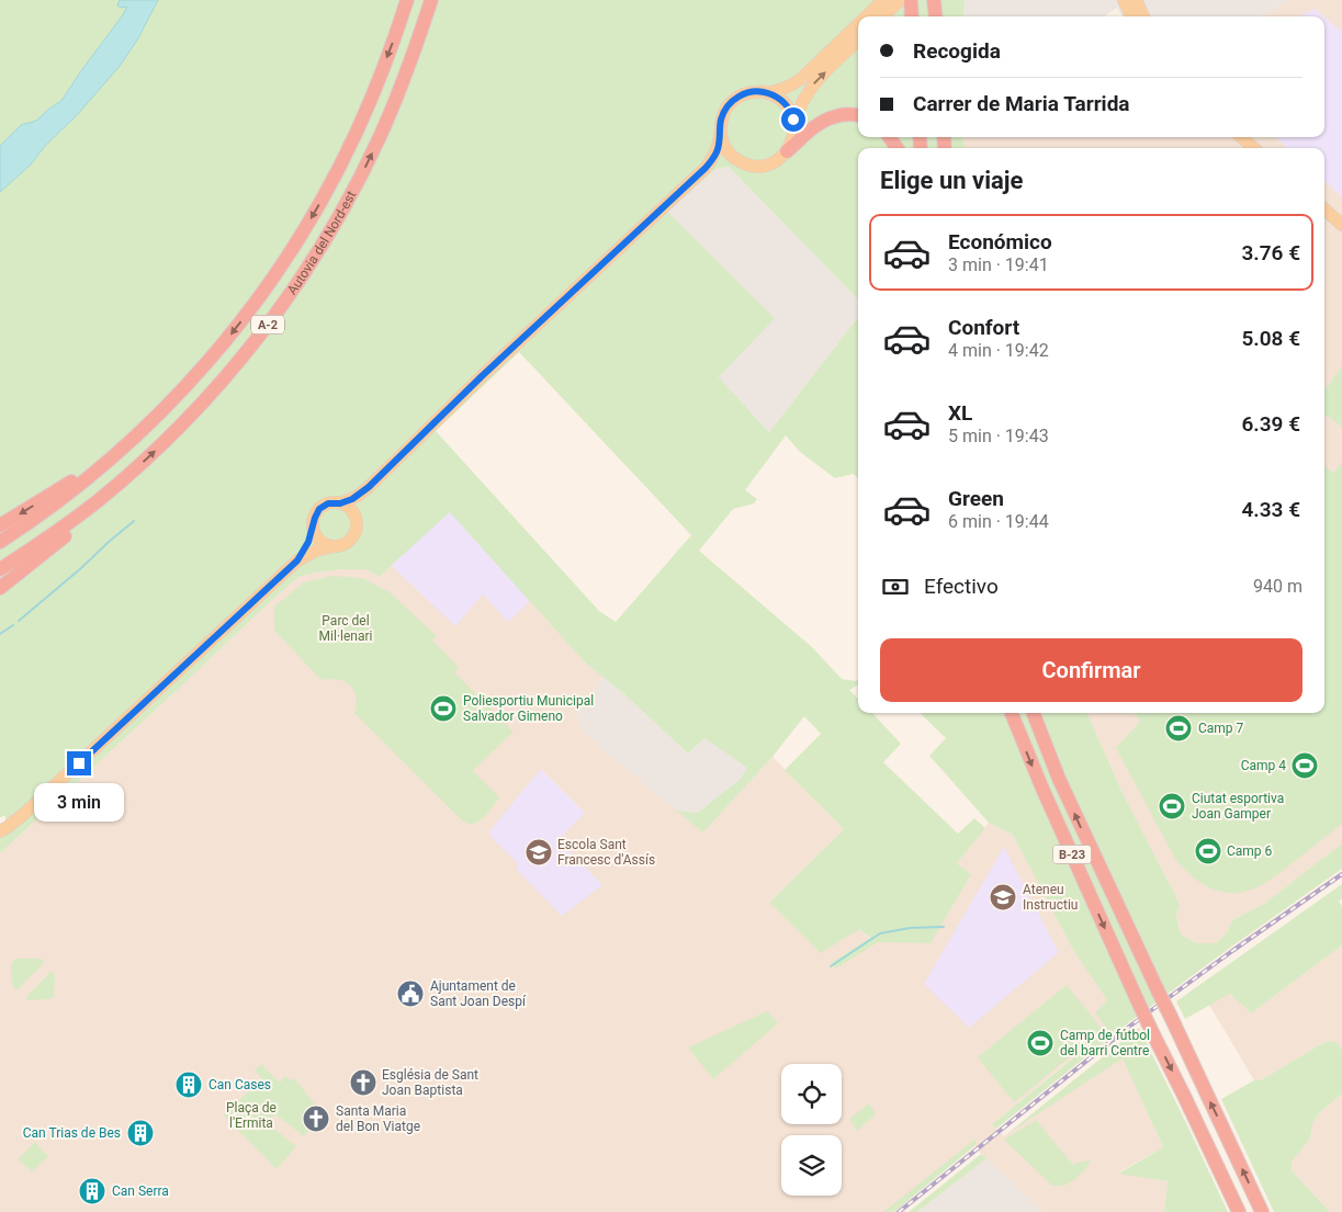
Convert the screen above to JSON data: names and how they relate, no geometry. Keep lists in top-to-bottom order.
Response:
{
  "streets": {
    "highway": ["Autovia del Nord-est", "A-2", "B-23"]
  },
  "parks": ["Parc del Mil·lenari", "Plaça de l'Ermita"],
  "places": {
    "sports": [
      "Poliesportiu Municipal Salvador Gimeno",
      "Camp 7",
      "Camp 4",
      "Ciutat esportiva Joan Gamper",
      "Camp 6",
      "Camp de fútbol del barri Centre"
    ],
    "school or university": ["Escola Sant Francesc d'Assís", "Ateneu Instructiu"],
    "public building": ["Ajuntament de Sant Joan Despí"],
    "church": ["Església de Sant Joan Baptista", "Santa Maria del Bon Viatge"],
    "building": ["Can Cases", "Can Trias de Bes", "Can Serra"]
  },
  "page": {
    "banner": ["Recogida", "Carrer de Maria Tarrida"],
    "heading": "Elige un viaje",
    "list": [
      {
        "name": "Económico",
        "note": "3 min · 19:41",
        "value": "3.76 €"
      },
      {
        "name": "Confort",
        "note": "4 min · 19:42",
        "value": "5.08 €"
      },
      {
        "name": "XL",
        "note": "5 min · 19:43",
        "value": "6.39 €"
      },
      {
        "name": "Green",
        "note": "6 min · 19:44",
        "value": "4.33 €"
      }
    ],
    "pay": ["Efectivo", "940 m"],
    "buttons": "Confirmar",
    "bubble": "3 min"
  }
}
